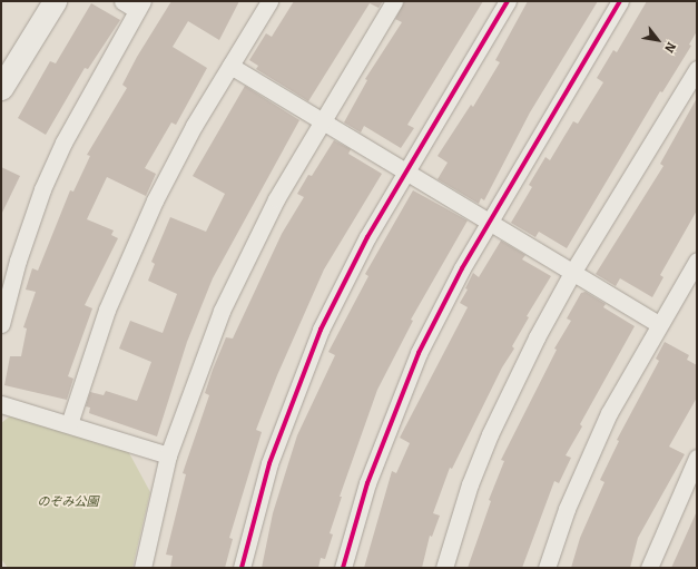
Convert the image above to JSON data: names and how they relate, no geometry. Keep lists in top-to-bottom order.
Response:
{
  "parks": ["のぞみ公園"],
  "north": "bottom right"
}
